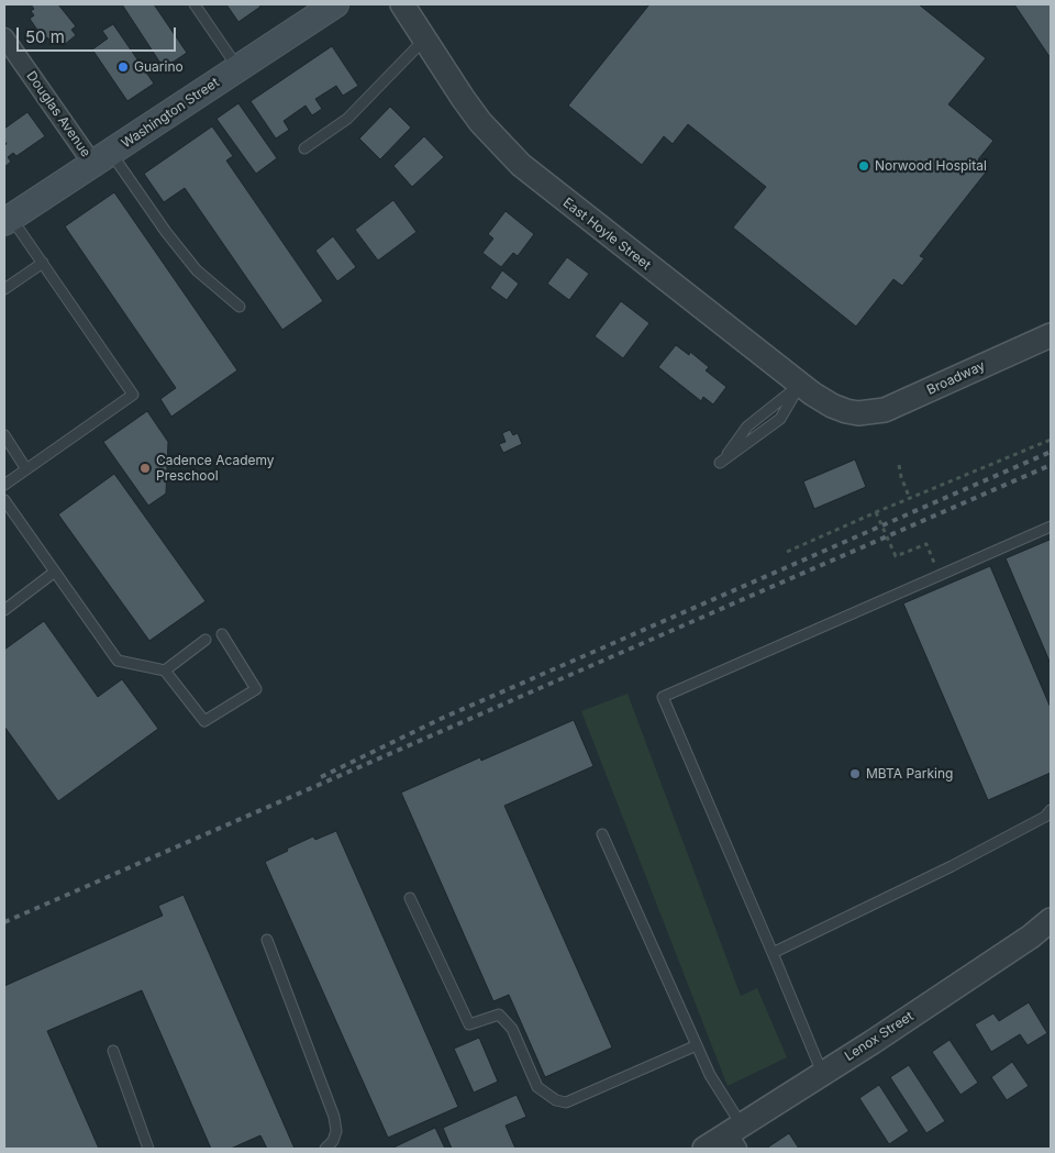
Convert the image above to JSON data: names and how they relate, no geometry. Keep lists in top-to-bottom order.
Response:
{
  "streets": {
    "main road": ["Washington Street"],
    "street": [
      "Douglas Avenue",
      "East Hoyle Street",
      "Broadway",
      "Lenox Street"
    ]
  },
  "crossings": [
    ["Washington Street", "Douglas Avenue"],
    ["East Hoyle Street", "Broadway"]
  ],
  "places": [
    "Guarino",
    "Norwood Hospital",
    "Cadence Academy Preschool",
    "MBTA Parking"
  ],
  "scale_bar": "50 m"
}
